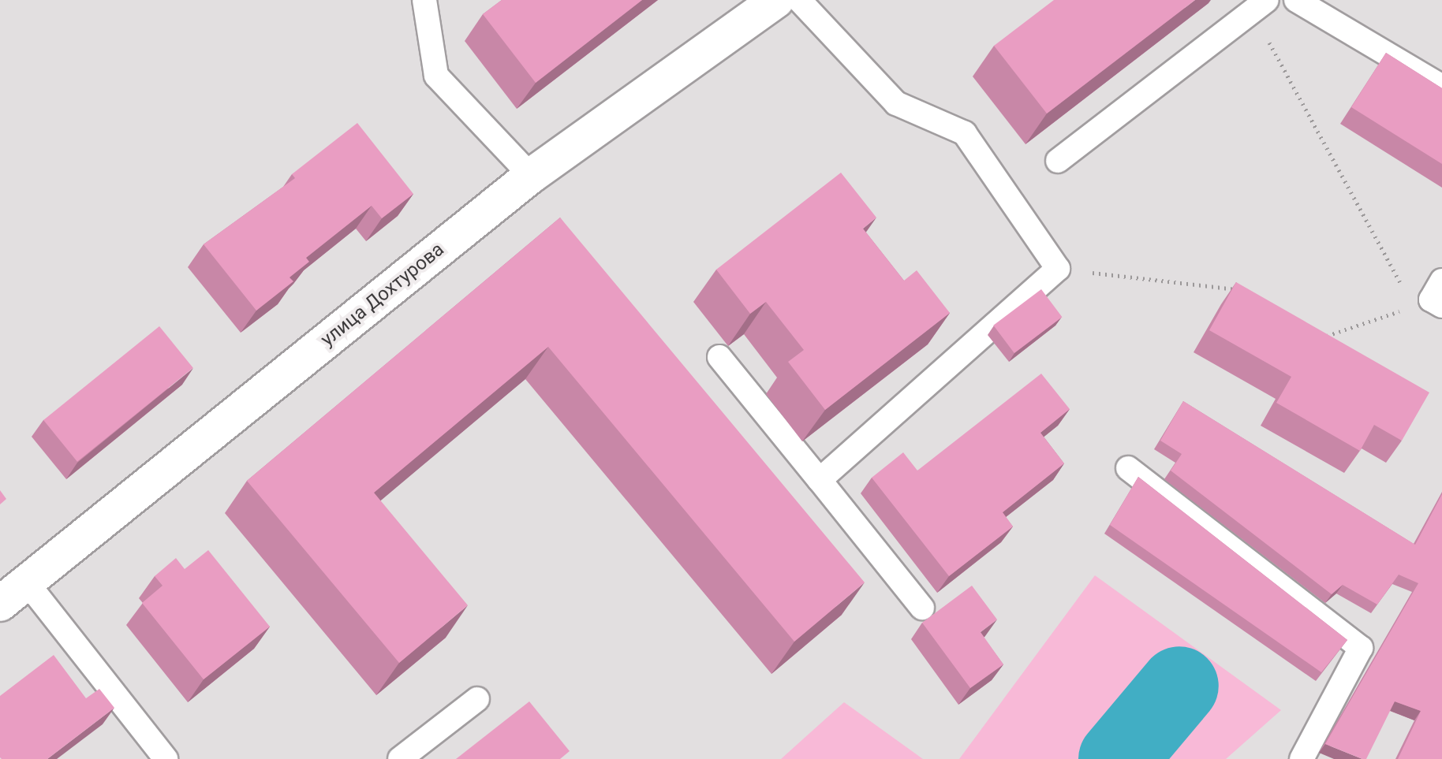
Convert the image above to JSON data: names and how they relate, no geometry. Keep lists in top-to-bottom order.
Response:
{
  "streets": {
    "street": ["улица Дохтурова"]
  }
}
